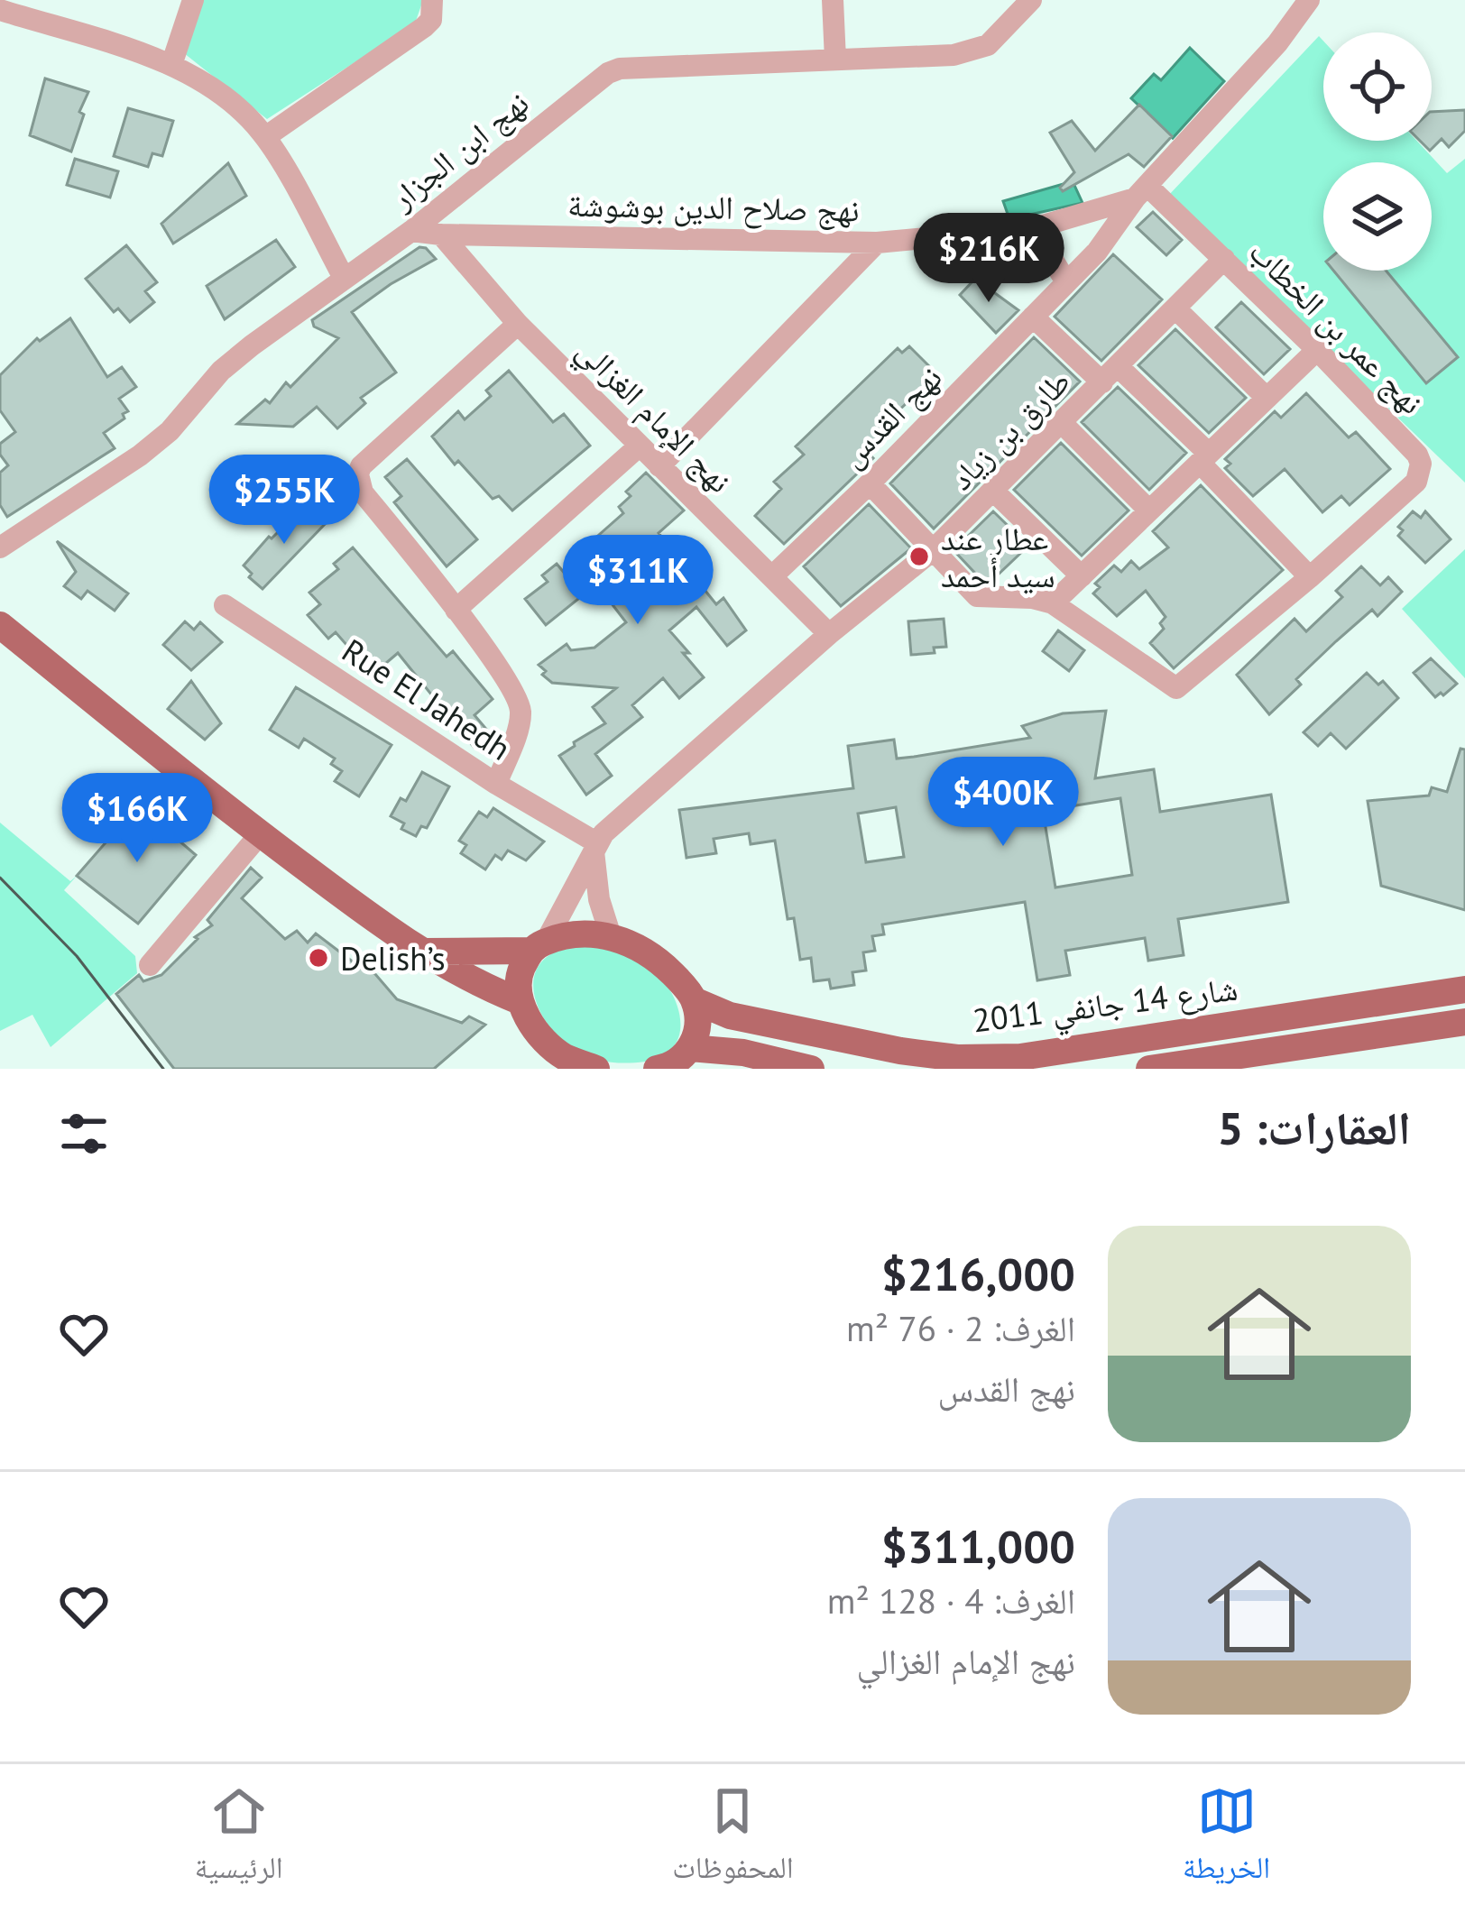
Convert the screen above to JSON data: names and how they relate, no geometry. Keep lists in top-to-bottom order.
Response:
{
  "streets": {
    "main road": ["شارع 14 جانفي 2011"],
    "street": [
      "نهج ابن الجزار",
      "نهج صلاح الدين بوشوشة",
      "نهج عمر بن الخطاب",
      "نهج الإمام الغزالي",
      "نهج القدس",
      "طارق بن زياد",
      "Rue El Jahedh"
    ]
  },
  "crossings": [
    ["نهج ابن الجزار", "نهج صلاح الدين بوشوشة"],
    ["نهج صلاح الدين بوشوشة", "نهج عمر بن الخطاب"],
    ["نهج صلاح الدين بوشوشة", "نهج الإمام الغزالي"],
    ["نهج صلاح الدين بوشوشة", "نهج القدس"],
    ["نهج عمر بن الخطاب", "نهج القدس"],
    ["نهج عمر بن الخطاب", "طارق بن زياد"],
    ["نهج الإمام الغزالي", "نهج القدس"],
    ["نهج الإمام الغزالي", "طارق بن زياد"]
  ],
  "places": ["عطار عند سيد أحمد", "Delish’s"],
  "page": {
    "price": [
      "$216K",
      "$255K",
      "$311K",
      "$400K",
      "$166K"
    ],
    "heading": "العقارات: 5",
    "list": [
      {
        "name": "$216,000",
        "note": "الغرف: 2 · 76 m² · نهج القدس"
      },
      {
        "name": "$311,000",
        "note": "الغرف: 4 · 128 m² · نهج الإمام الغزالي"
      }
    ],
    "tabs": ["الخريطة", "المحفوظات", "الرئيسية"]
  }
}
